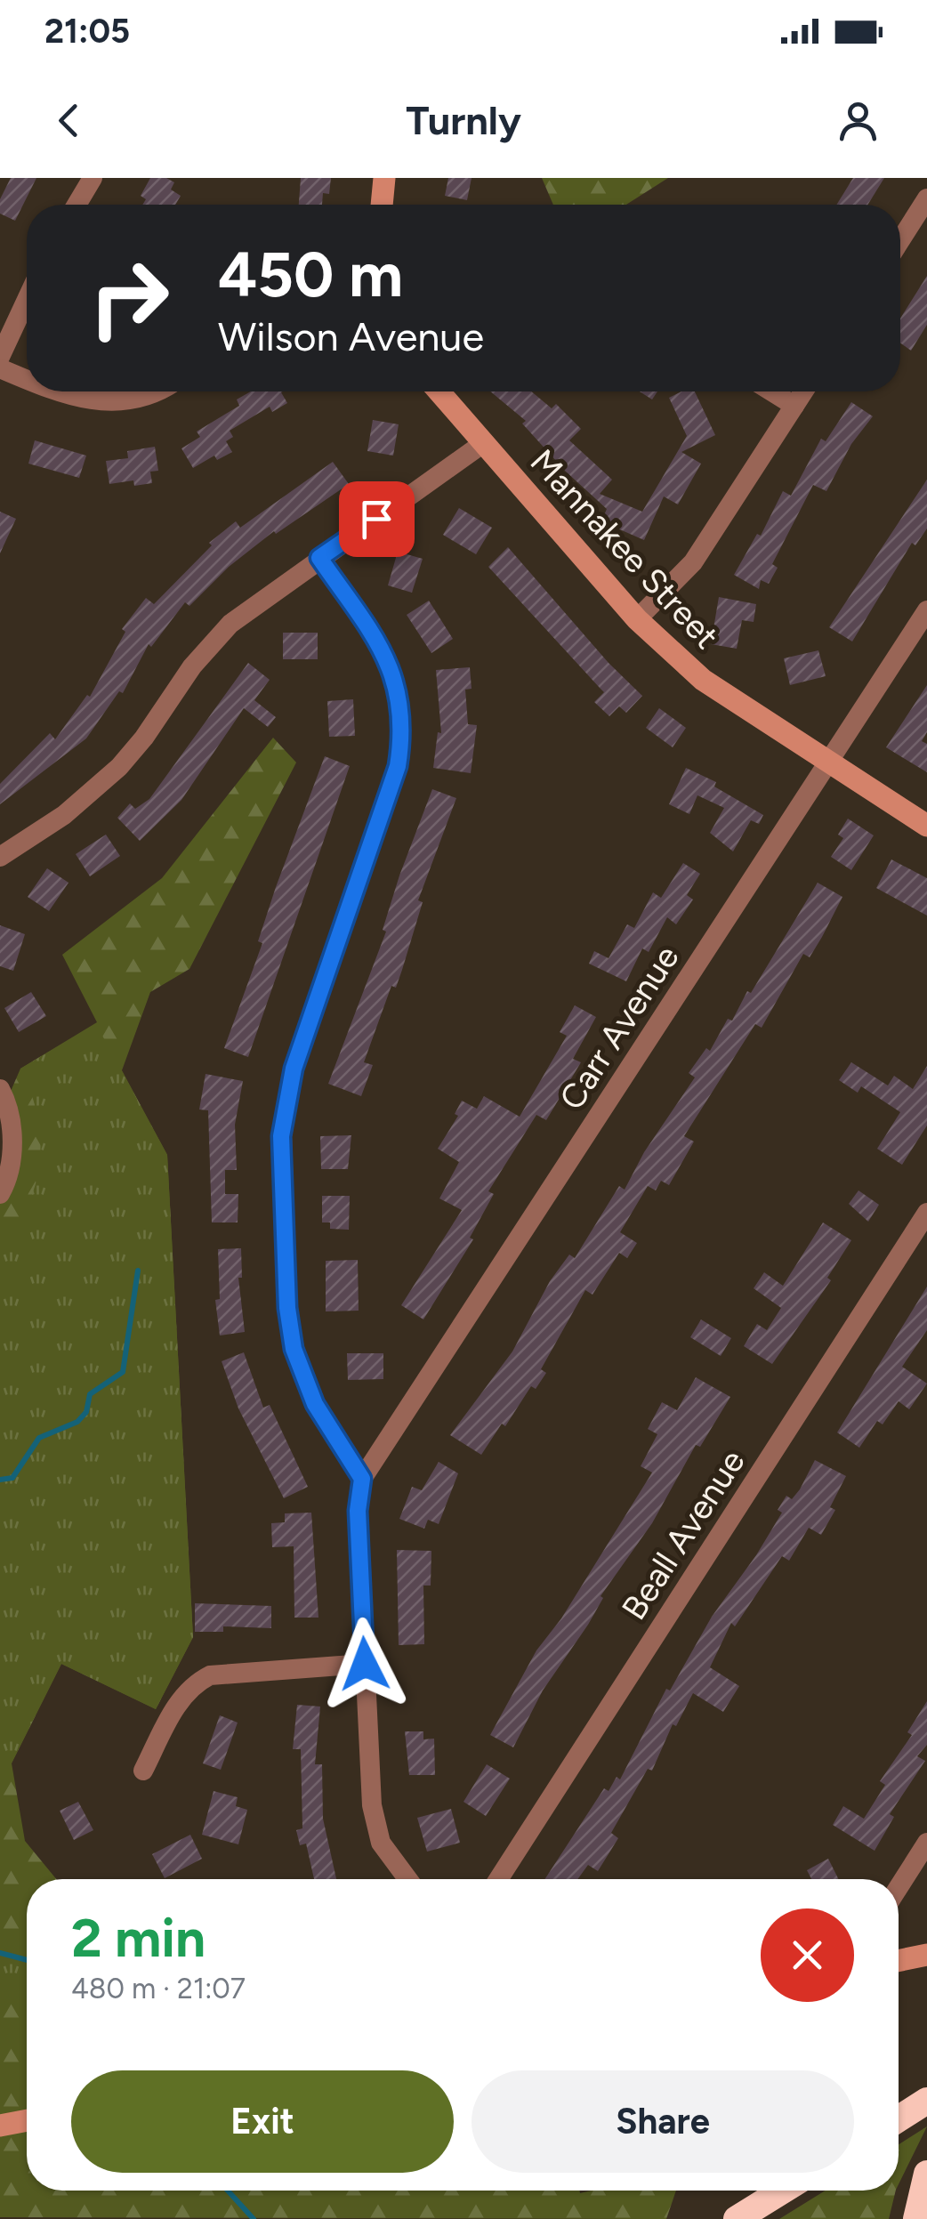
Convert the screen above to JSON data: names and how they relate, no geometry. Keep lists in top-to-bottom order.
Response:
{
  "streets": {
    "street": ["Mannakee Street", "Carr Avenue", "Beall Avenue"]
  },
  "crossings": [
    ["Mannakee Street", "Carr Avenue"]
  ],
  "page": {
    "status": "21:05",
    "header": "Turnly",
    "turn": ["450 m", "Wilson Avenue"],
    "heading": ["2 min", "480 m · 21:07"],
    "buttons": ["Exit", "Share"]
  }
}
